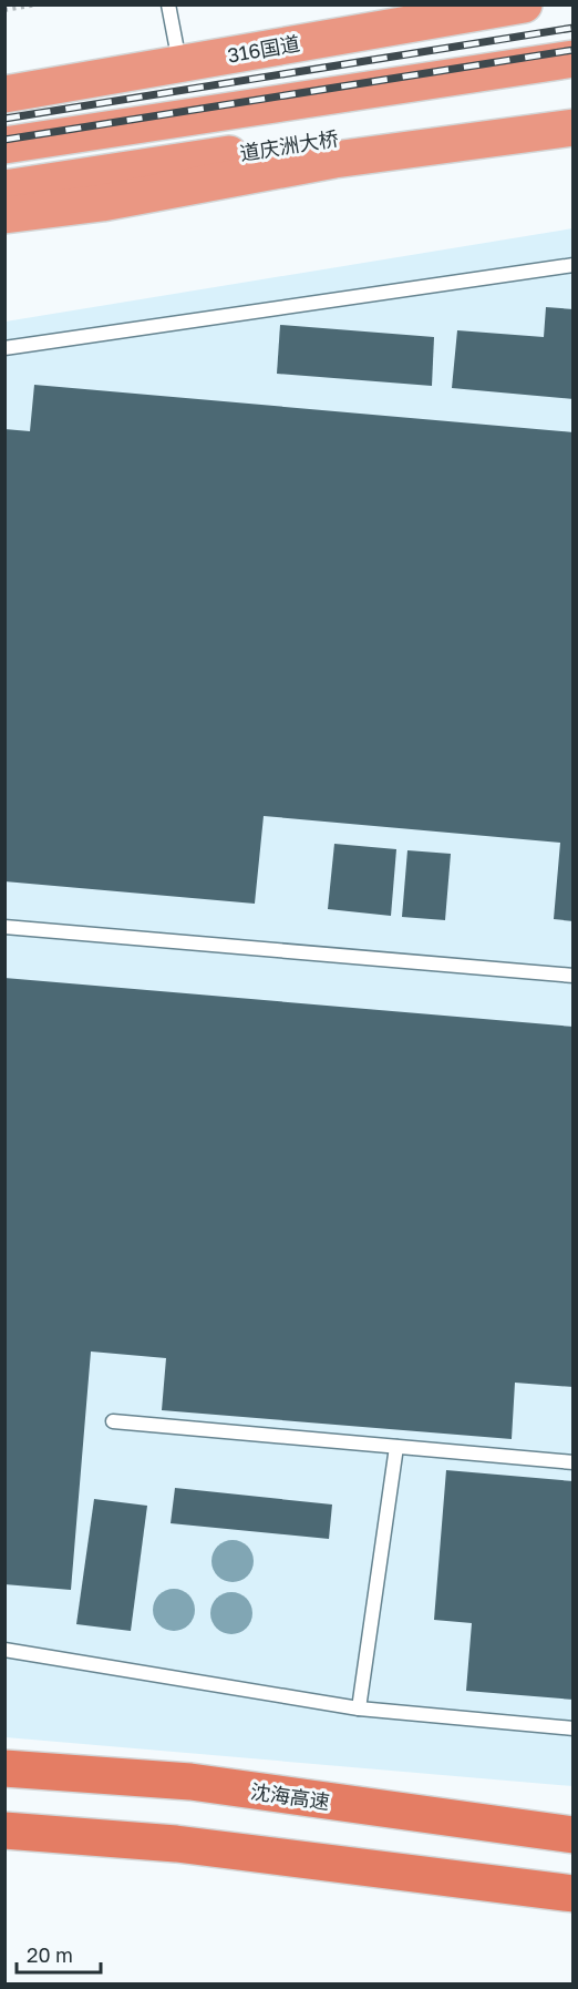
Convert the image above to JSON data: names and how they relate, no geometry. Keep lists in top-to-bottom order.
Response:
{
  "streets": {
    "highway": ["316国道", "道庆洲大桥", "沈海高速"]
  },
  "scale_bar": "20 m"
}
